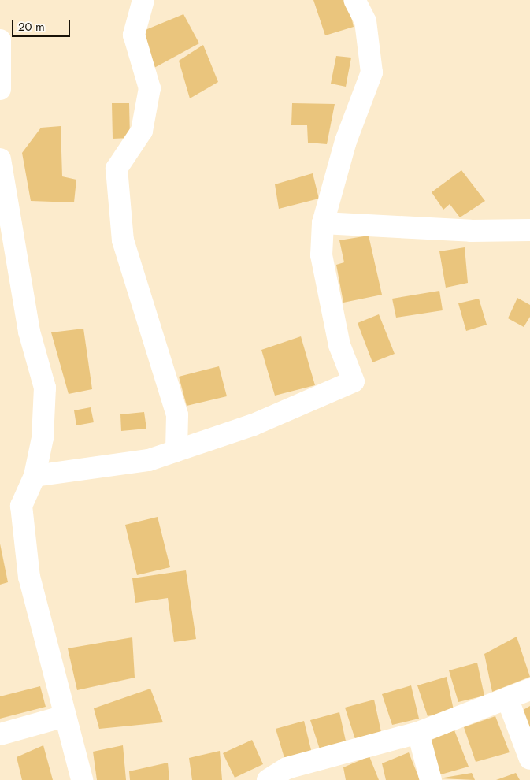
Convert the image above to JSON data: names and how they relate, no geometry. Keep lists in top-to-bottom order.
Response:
{
  "scale_bar": "20 m"
}
